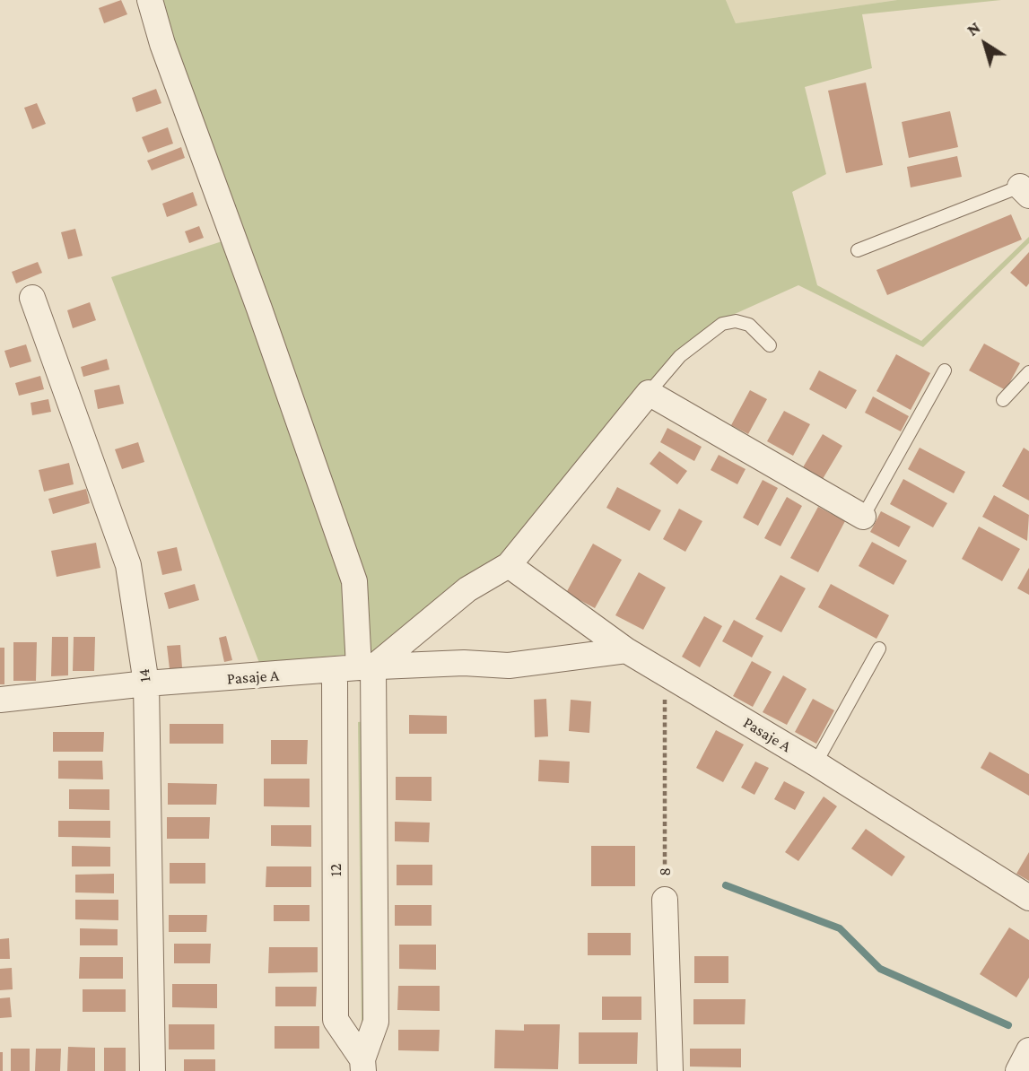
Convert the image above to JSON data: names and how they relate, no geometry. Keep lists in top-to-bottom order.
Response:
{
  "streets": {
    "street": [
      "14",
      "Pasaje A",
      "12",
      "8"
    ]
  },
  "crossings": [
    ["14", "Pasaje A"],
    ["Pasaje A", "12"],
    ["Pasaje A", "8"]
  ],
  "north": "top left"
}
